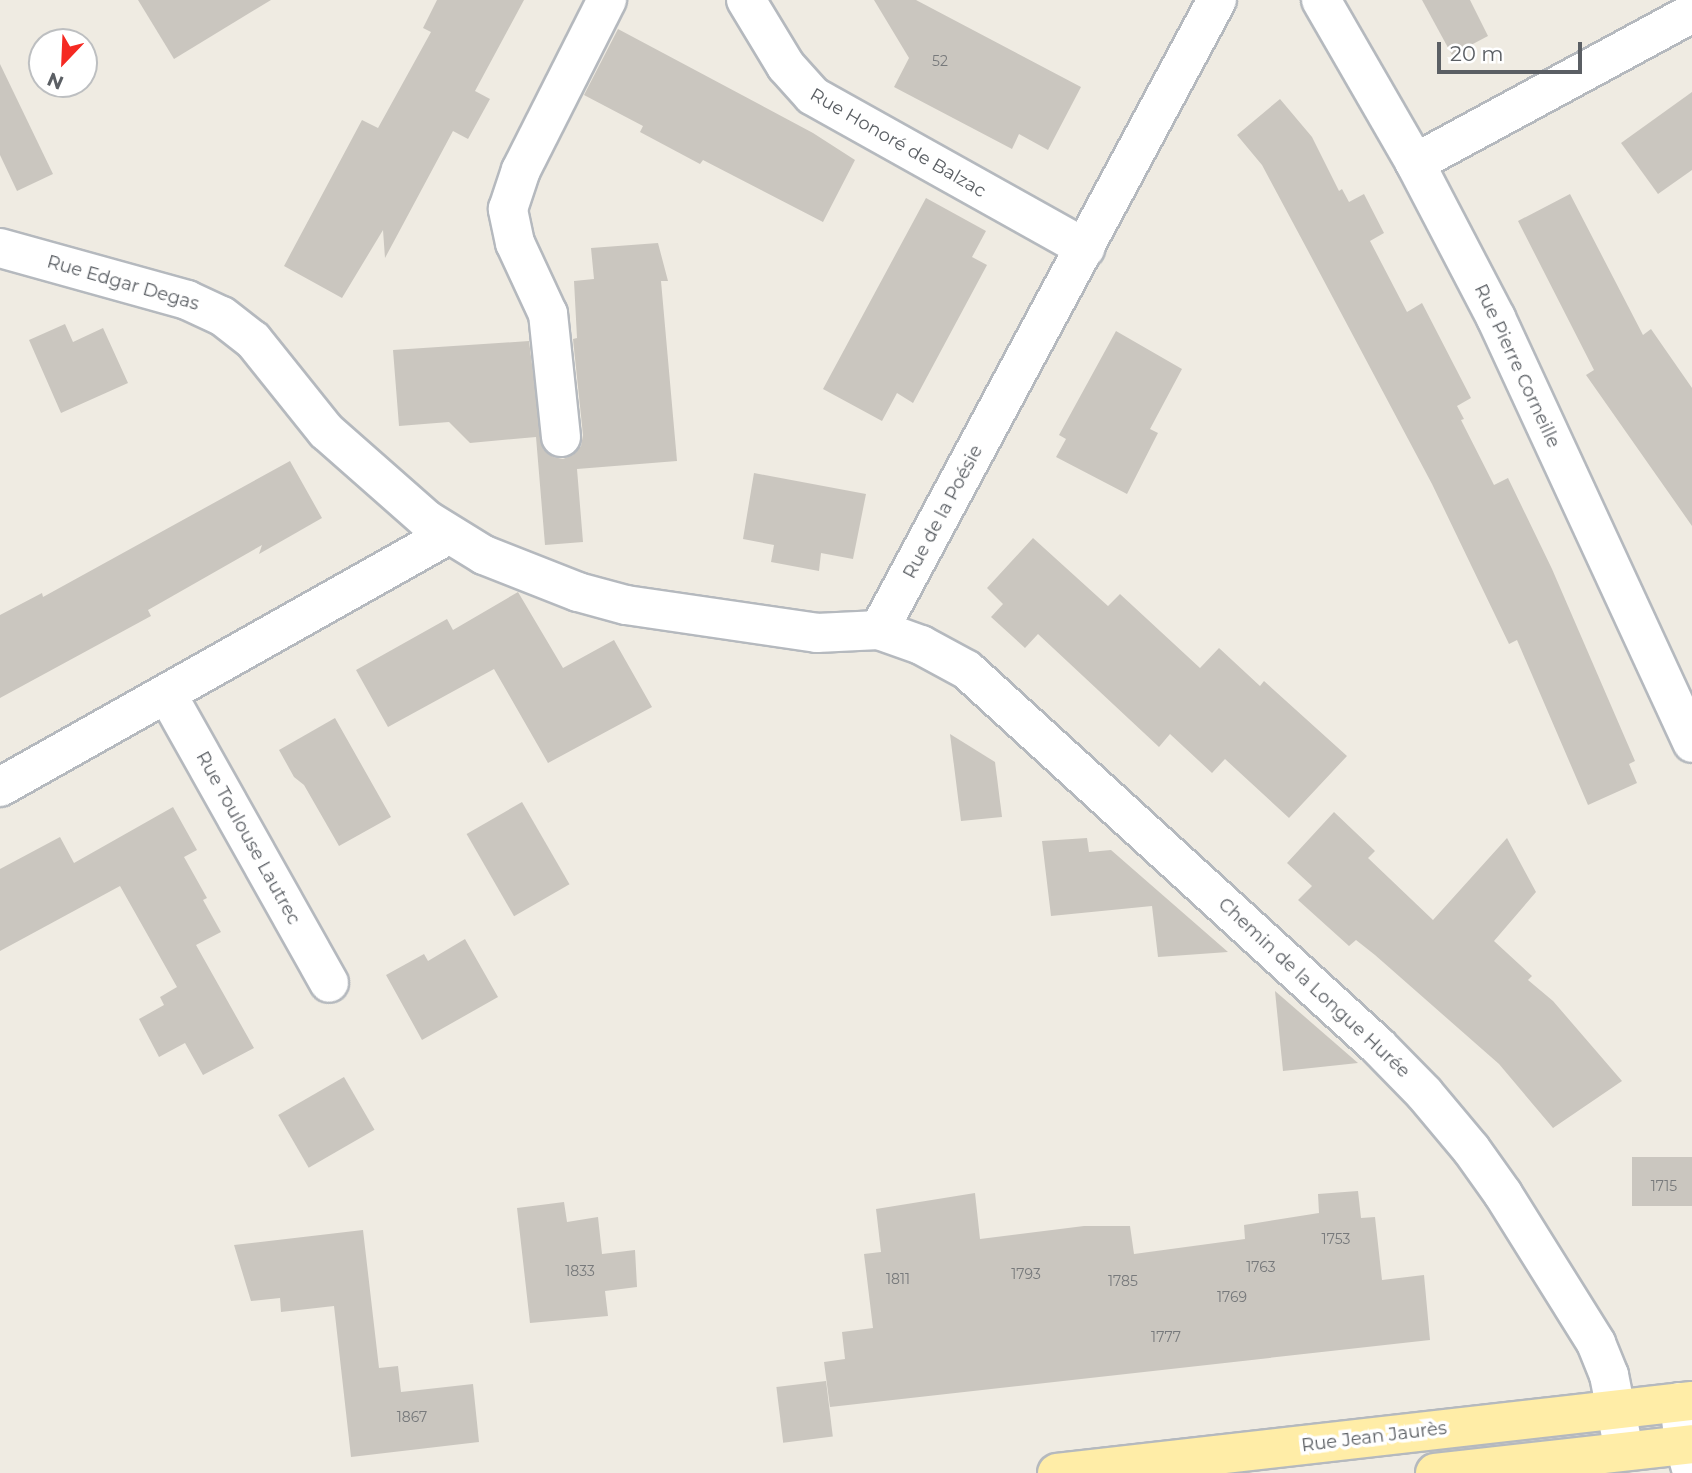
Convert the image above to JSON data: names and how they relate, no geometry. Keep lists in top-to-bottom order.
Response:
{
  "streets": {
    "main road": ["Rue Jean Jaurès"],
    "street": [
      "Rue Honoré de Balzac",
      "Rue Edgar Degas",
      "Rue Pierre Corneille",
      "Rue de la Poésie",
      "Rue Toulouse Lautrec",
      "Chemin de la Longue Hurée"
    ]
  },
  "crossings": [
    ["Rue Honoré de Balzac", "Rue de la Poésie"],
    ["Rue de la Poésie", "Chemin de la Longue Hurée"],
    ["Chemin de la Longue Hurée", "Rue Jean Jaurès"]
  ],
  "house_numbers": [
    "52",
    "1715",
    "1753",
    "1763",
    "1833",
    "1793",
    "1811",
    "1785",
    "1769",
    "1777",
    "1867"
  ],
  "scale_bar": "20 m",
  "north": "bottom left"
}
